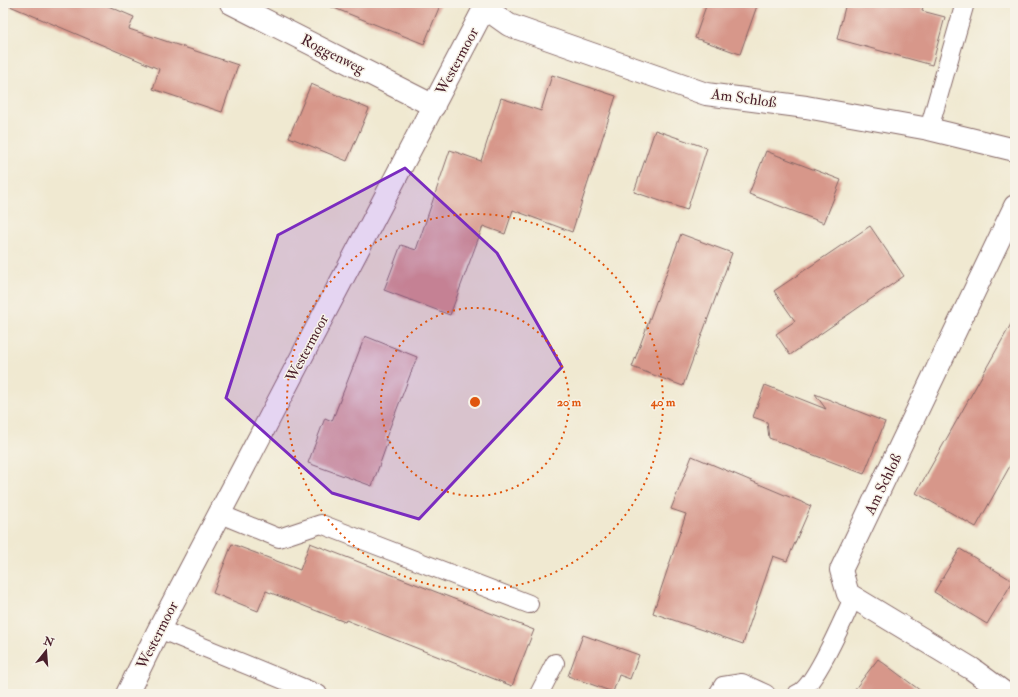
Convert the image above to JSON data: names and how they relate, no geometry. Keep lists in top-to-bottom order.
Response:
{
  "streets": {
    "street": ["Roggenweg", "Westermoor", "Am Schloß"]
  },
  "crossings": [
    ["Roggenweg", "Westermoor"],
    ["Westermoor", "Am Schloß"]
  ],
  "north": "top",
  "rings": ["20 m", "40 m"]
}
